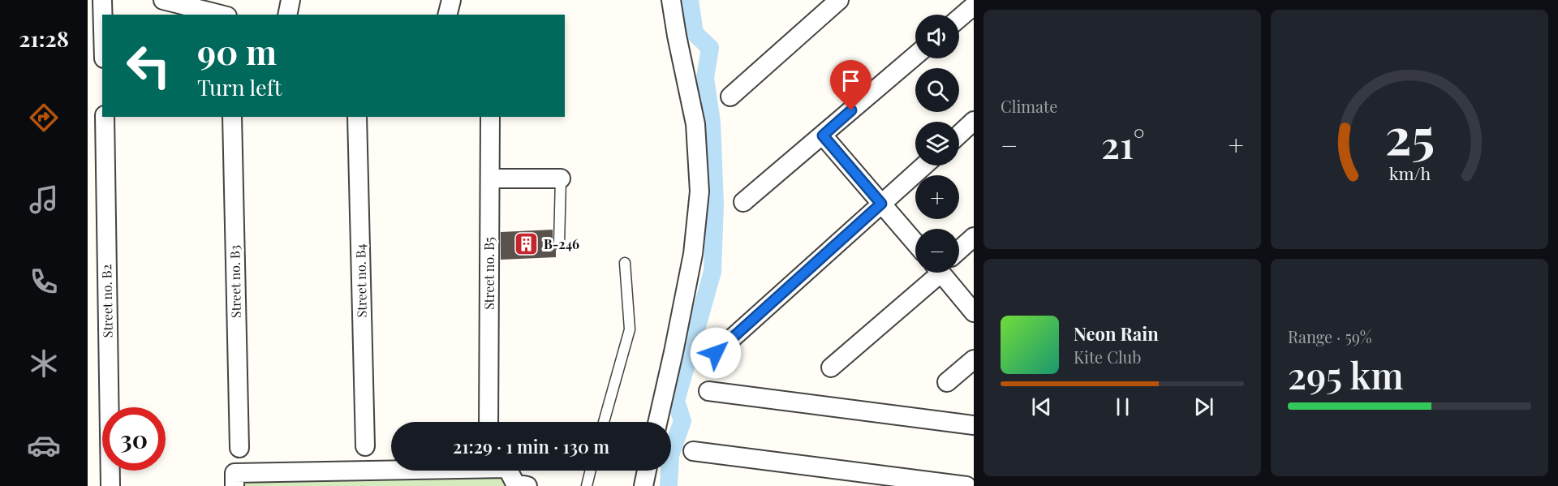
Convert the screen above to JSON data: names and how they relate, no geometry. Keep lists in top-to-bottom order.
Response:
{
  "streets": {
    "street": [
      "Street no. B5",
      "Street no. B4",
      "Street no. B3",
      "Street no. B2"
    ]
  },
  "places": {
    "building": ["B-246"]
  },
  "page": {
    "tabs": "21:28",
    "tile": [
      "Climate",
      ["Range · 59%", "295 km"]
    ],
    "map_buttons": ["+", "−"],
    "turn": ["90 m", "Turn left"],
    "heat": ["−", "21°", "+"],
    "song": ["Neon Rain", "Kite Club"],
    "limit": "30",
    "trip": "21:29 · 1 min · 130 m",
    "gauge": ["25", "km/h"]
  }
}
